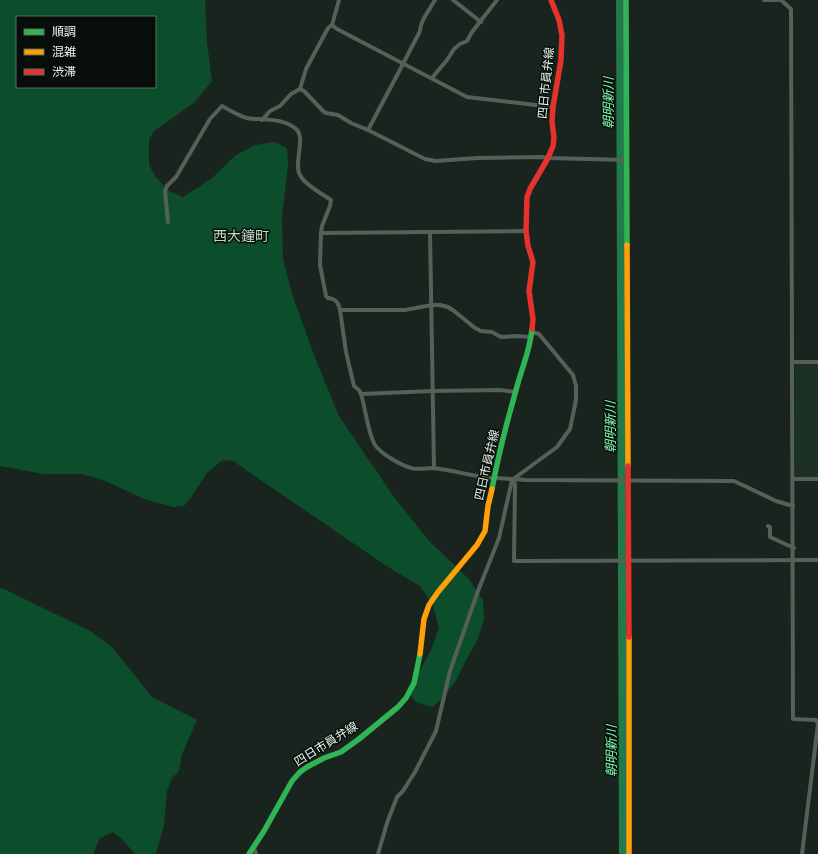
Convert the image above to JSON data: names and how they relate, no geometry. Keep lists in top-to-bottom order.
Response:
{
  "streets": {
    "main road": ["四日市員弁線"]
  },
  "districts": ["西大鐘町"],
  "water": ["朝明新川"],
  "legend": ["順調", "混雑", "渋滞"]
}
